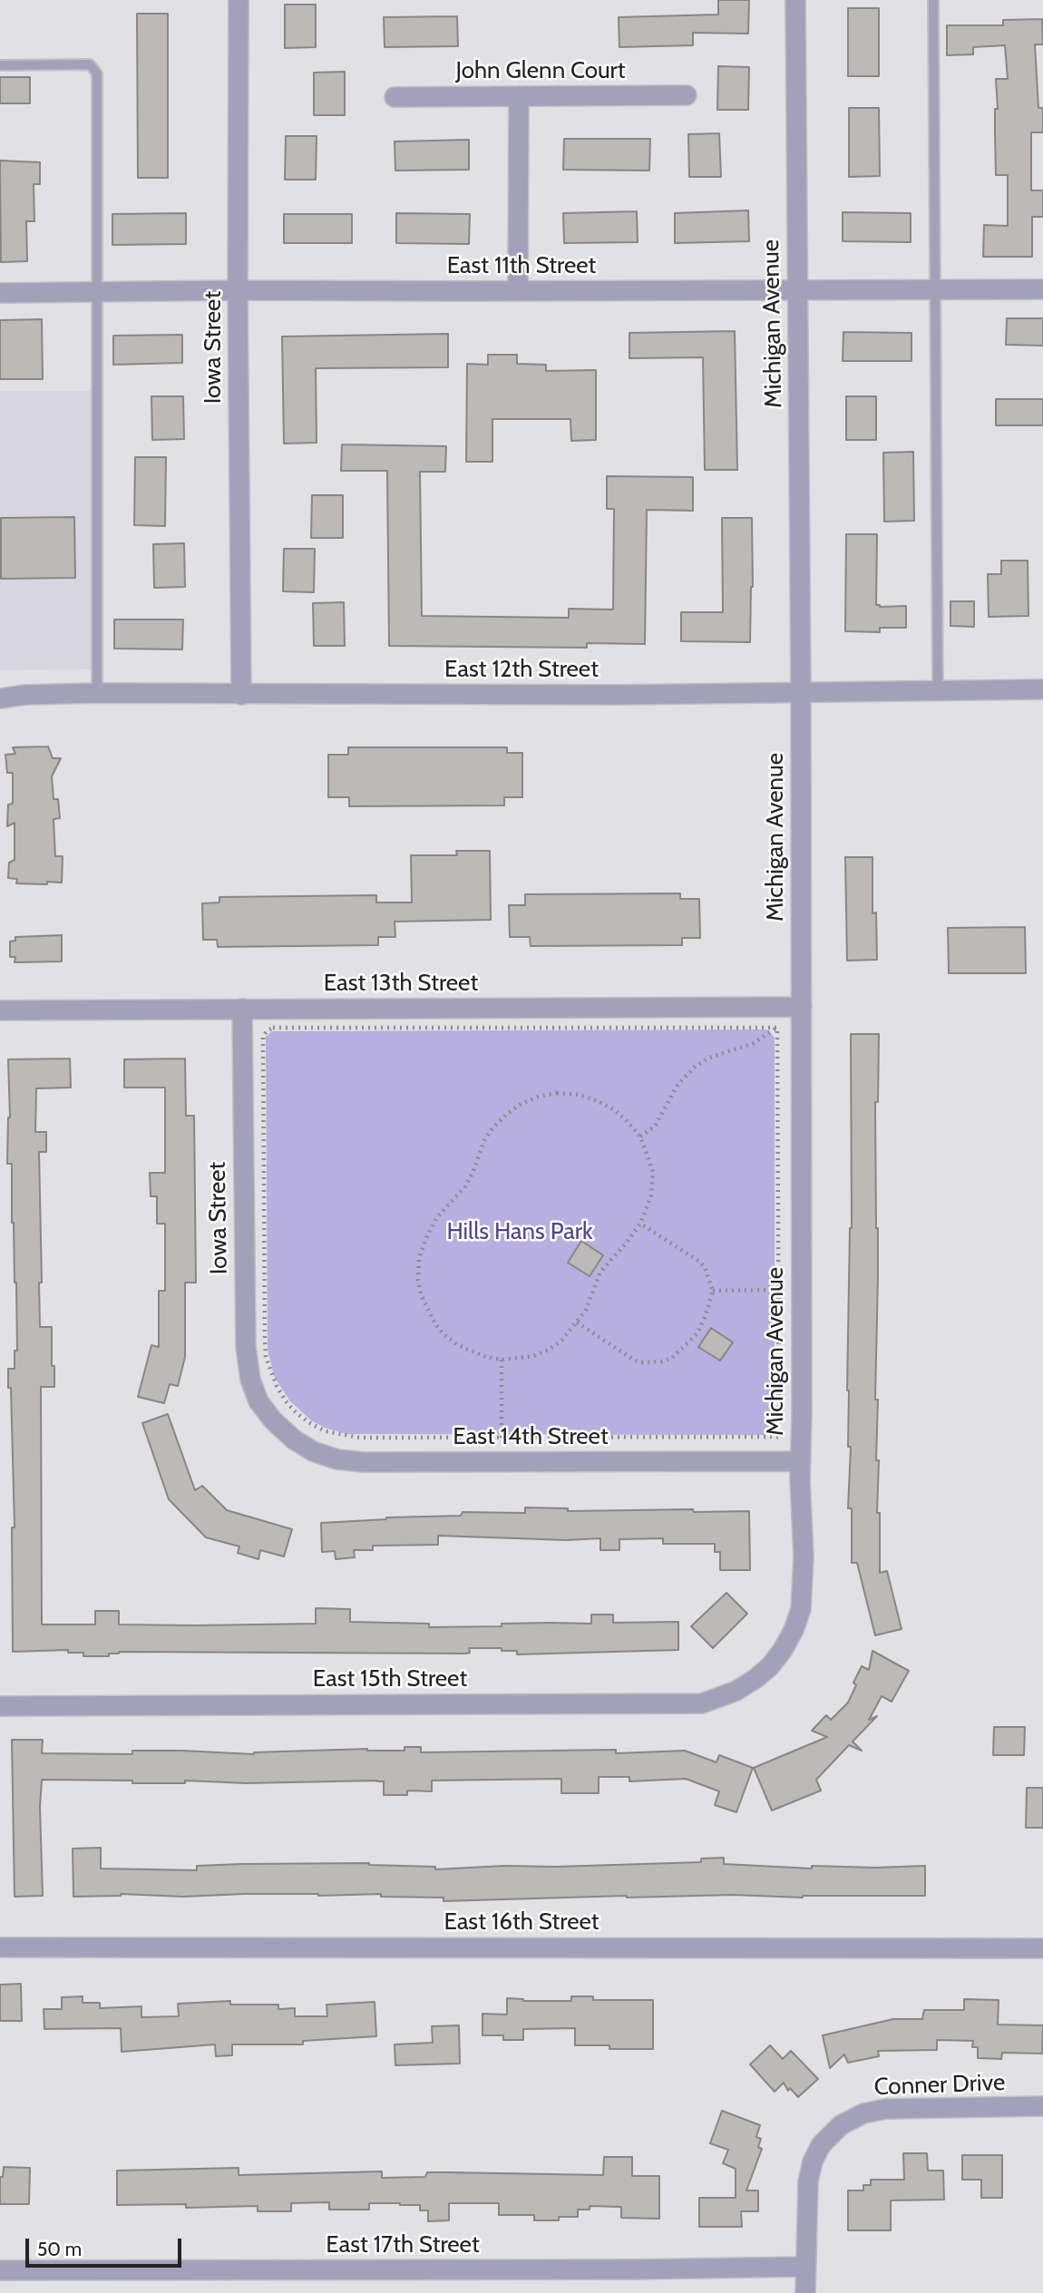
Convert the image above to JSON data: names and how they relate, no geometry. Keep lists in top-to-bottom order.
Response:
{
  "streets": {
    "street": [
      "John Glenn Court",
      "East 11th Street",
      "Michigan Avenue",
      "Iowa Street",
      "East 12th Street",
      "East 13th Street",
      "East 14th Street",
      "East 15th Street",
      "East 16th Street",
      "Conner Drive",
      "East 17th Street"
    ]
  },
  "crossings": [
    ["East 11th Street", "Michigan Avenue"],
    ["East 11th Street", "Iowa Street"],
    ["Michigan Avenue", "East 12th Street"],
    ["Michigan Avenue", "East 13th Street"],
    ["Michigan Avenue", "East 14th Street"],
    ["Michigan Avenue", "East 15th Street"],
    ["Iowa Street", "East 12th Street"],
    ["Iowa Street", "East 13th Street"],
    ["Iowa Street", "East 14th Street"],
    ["Conner Drive", "East 17th Street"]
  ],
  "parks": ["Hills Hans Park"],
  "scale_bar": "50 m"
}
